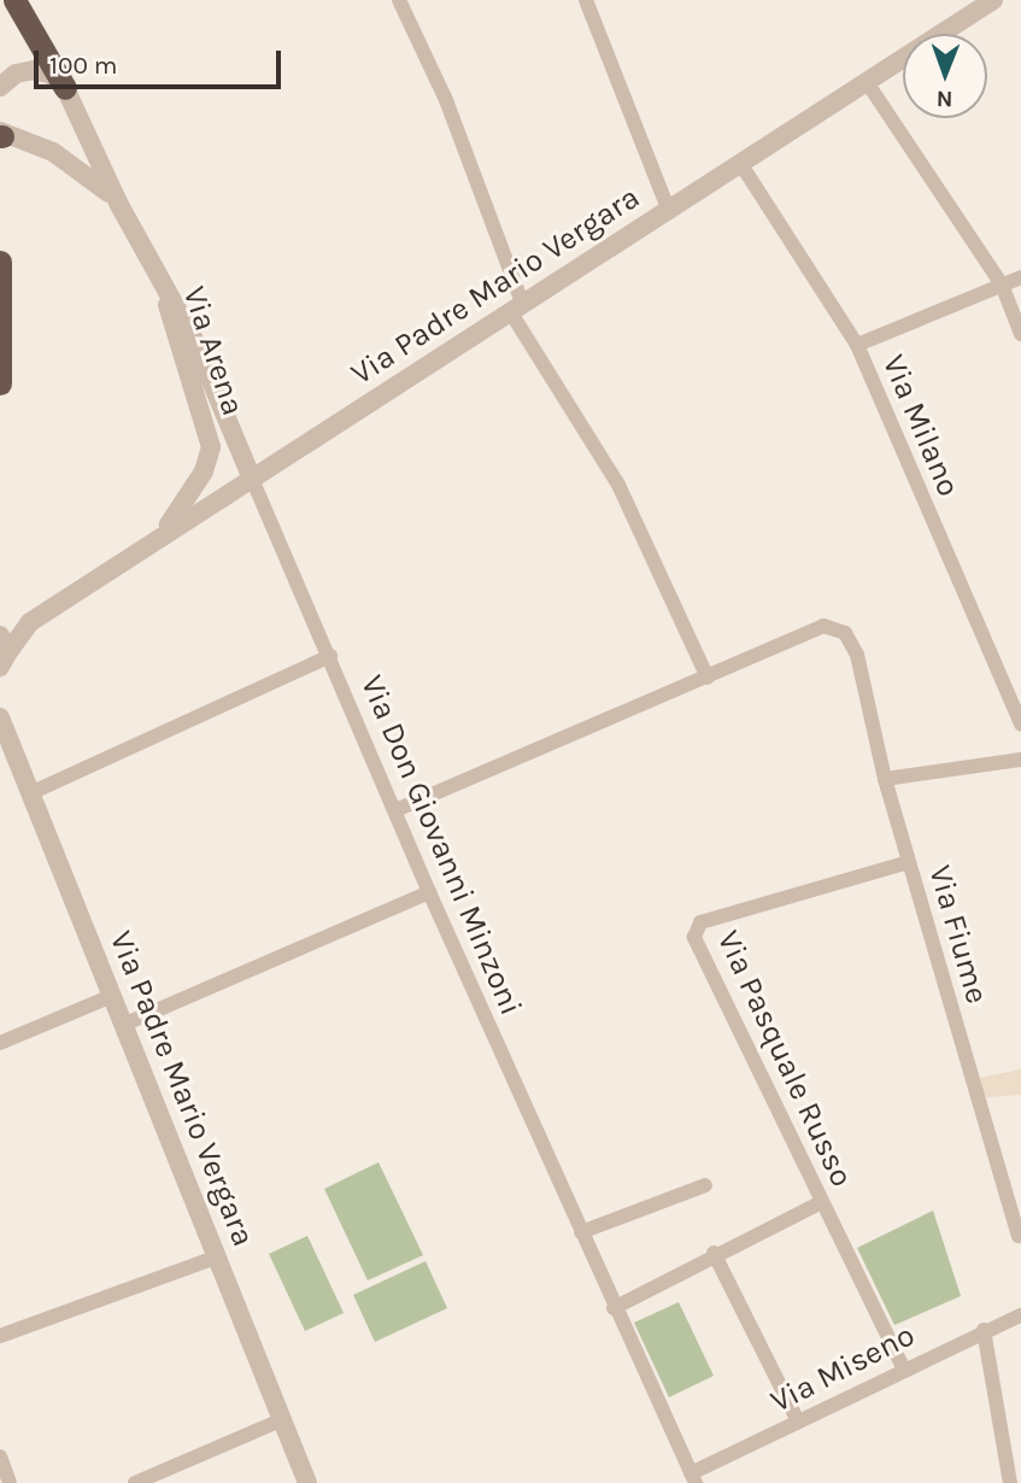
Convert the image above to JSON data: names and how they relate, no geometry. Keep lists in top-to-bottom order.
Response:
{
  "streets": {
    "street": [
      "Via Padre Mario Vergara",
      "Via Arena",
      "Via Milano",
      "Via Don Giovanni Minzoni",
      "Via Fiume",
      "Via Pasquale Russo",
      "Via Miseno"
    ]
  },
  "crossings": [
    ["Via Padre Mario Vergara", "Via Arena"],
    ["Via Padre Mario Vergara", "Via Milano"],
    ["Via Padre Mario Vergara", "Via Don Giovanni Minzoni"],
    ["Via Arena", "Via Don Giovanni Minzoni"],
    ["Via Don Giovanni Minzoni", "Via Miseno"],
    ["Via Fiume", "Via Pasquale Russo"],
    ["Via Pasquale Russo", "Via Miseno"]
  ],
  "scale_bar": "100 m",
  "north": "bottom"
}
